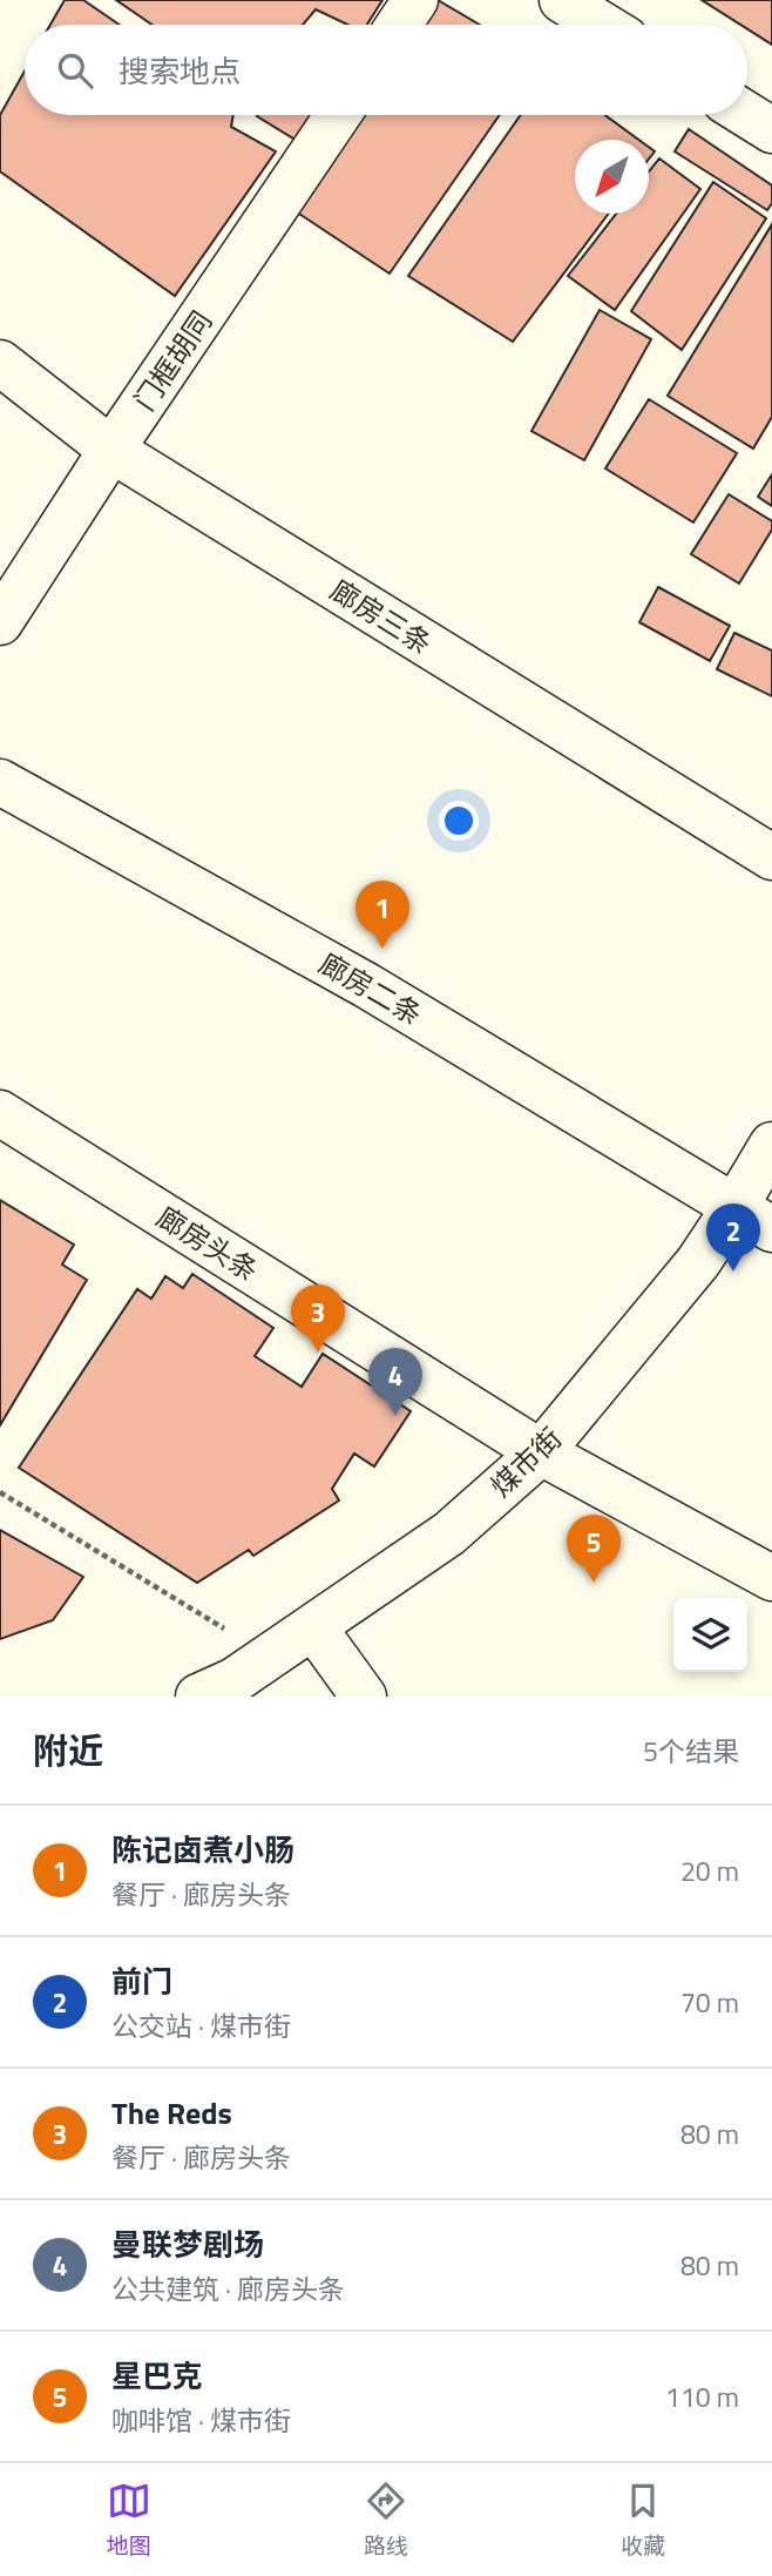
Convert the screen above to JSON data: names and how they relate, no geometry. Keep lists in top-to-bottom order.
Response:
{
  "streets": {
    "main road": [
      "门框胡同",
      "廊房三条",
      "廊房二条",
      "廊房头条",
      "煤市街"
    ]
  },
  "crossings": [
    ["门框胡同", "廊房三条"],
    ["廊房二条", "煤市街"],
    ["廊房头条", "煤市街"]
  ],
  "north": "bottom left",
  "page": {
    "search": "搜索地点",
    "pins": [
      "1",
      "2",
      "3",
      "4",
      "5"
    ],
    "heading": ["附近", "5个结果"],
    "list": [
      {
        "mark": "1",
        "name": "陈记卤煮小肠",
        "note": "餐厅 · 廊房头条",
        "value": "20 m"
      },
      {
        "mark": "2",
        "name": "前门",
        "note": "公交站 · 煤市街",
        "value": "70 m"
      },
      {
        "mark": "3",
        "name": "The Reds",
        "note": "餐厅 · 廊房头条",
        "value": "80 m"
      },
      {
        "mark": "4",
        "name": "曼联梦剧场",
        "note": "公共建筑 · 廊房头条",
        "value": "80 m"
      },
      {
        "mark": "5",
        "name": "星巴克",
        "note": "咖啡馆 · 煤市街",
        "value": "110 m"
      }
    ],
    "nav": ["地图", "路线", "收藏"]
  }
}
